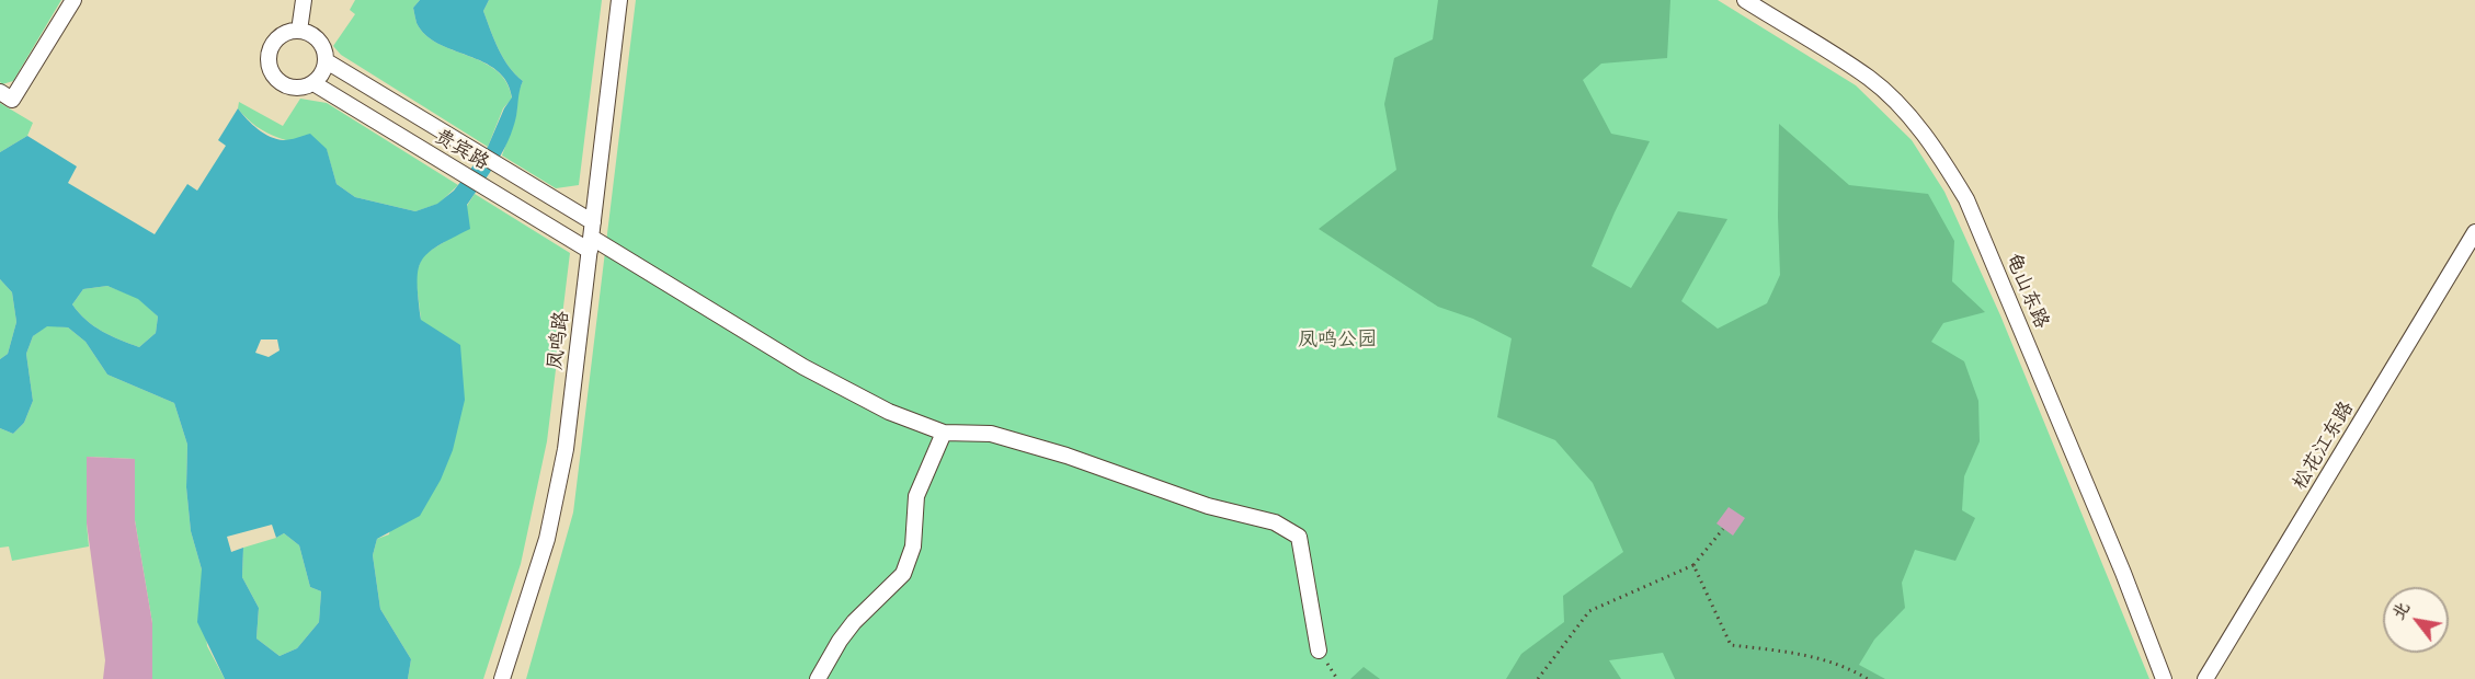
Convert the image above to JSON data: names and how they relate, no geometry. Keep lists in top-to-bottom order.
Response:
{
  "streets": {
    "street": [
      "贵宾路",
      "龟山东路",
      "凤鸣路",
      "松花江东路"
    ]
  },
  "crossings": [
    ["贵宾路", "凤鸣路"]
  ],
  "parks": ["凤鸣公园"],
  "north": "top left"
}
